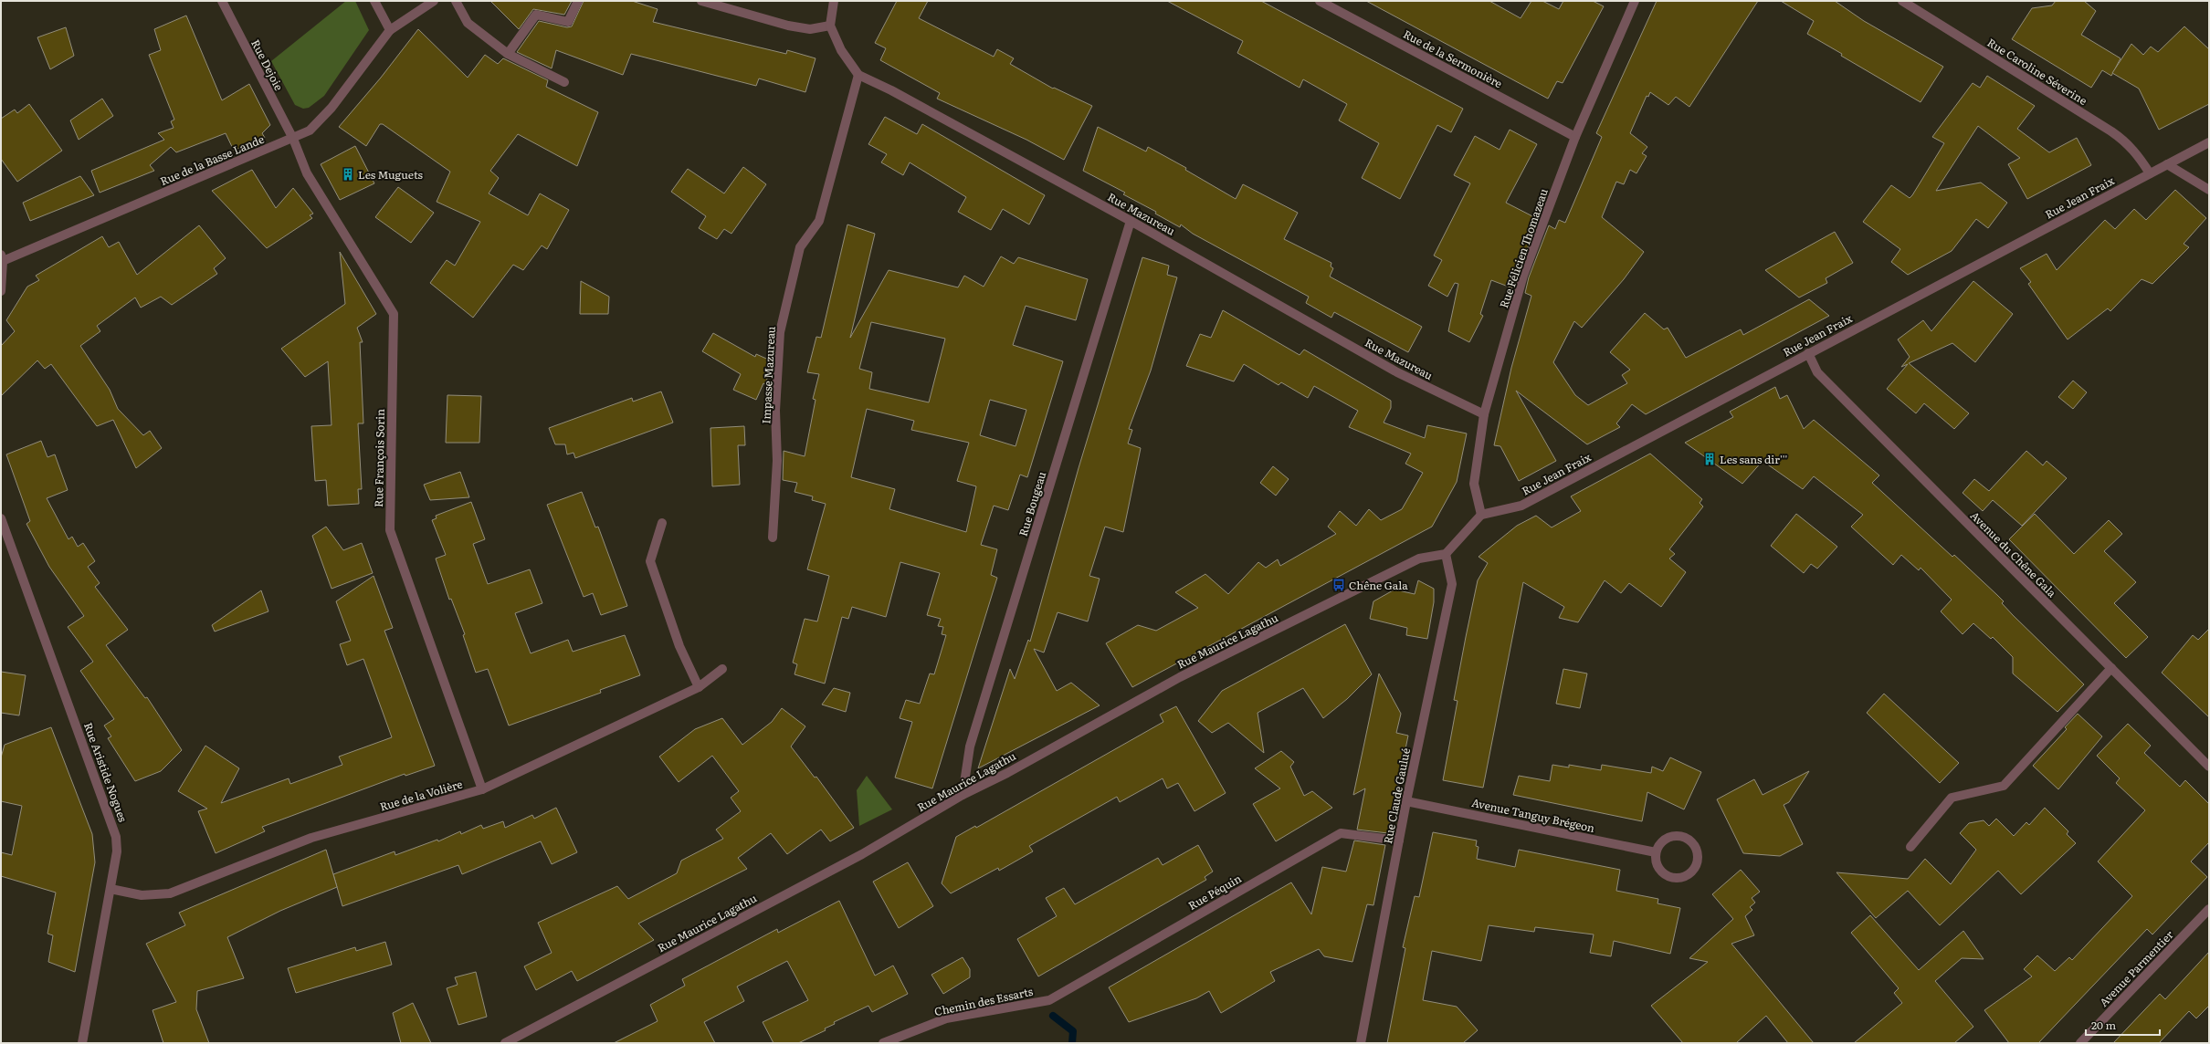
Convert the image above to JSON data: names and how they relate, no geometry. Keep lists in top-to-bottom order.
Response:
{
  "streets": {
    "street": [
      "Rue de la Sermonière",
      "Rue Dejoie",
      "Rue Caroline Séverine",
      "Rue de la Basse Lande",
      "Rue Jean Fraix",
      "Rue Mazureau",
      "Rue Félicien Thomazeau",
      "Impasse Mazureau",
      "Rue François Sorin",
      "Rue Bougeau",
      "Avenue du Chêne Gala",
      "Rue Maurice Lagathu",
      "Rue Aristide Nogues",
      "Rue de la Volière",
      "Rue Claude Gaulué",
      "Avenue Tanguy Brégeon",
      "Rue Péquin",
      "Avenue Parmentier",
      "Chemin des Essarts"
    ]
  },
  "crossings": [
    ["Rue de la Sermonière", "Rue Félicien Thomazeau"],
    ["Rue Dejoie", "Rue de la Basse Lande"],
    ["Rue Dejoie", "Rue François Sorin"],
    ["Rue Caroline Séverine", "Rue Jean Fraix"],
    ["Rue de la Basse Lande", "Rue François Sorin"],
    ["Rue Jean Fraix", "Rue Félicien Thomazeau"],
    ["Rue Jean Fraix", "Avenue du Chêne Gala"],
    ["Rue Mazureau", "Rue Félicien Thomazeau"],
    ["Rue Mazureau", "Impasse Mazureau"],
    ["Rue Mazureau", "Rue Bougeau"],
    ["Rue François Sorin", "Rue de la Volière"],
    ["Rue Bougeau", "Rue Maurice Lagathu"],
    ["Rue Maurice Lagathu", "Rue Claude Gaulué"],
    ["Rue Aristide Nogues", "Rue de la Volière"],
    ["Rue Claude Gaulué", "Avenue Tanguy Brégeon"],
    ["Rue Claude Gaulué", "Rue Péquin"],
    ["Rue Péquin", "Chemin des Essarts"]
  ],
  "places": {
    "building": ["Les Muguets", "Les sans dir'''"],
    "bus stop": ["Chêne Gala"]
  },
  "scale_bar": "20 m"
}
